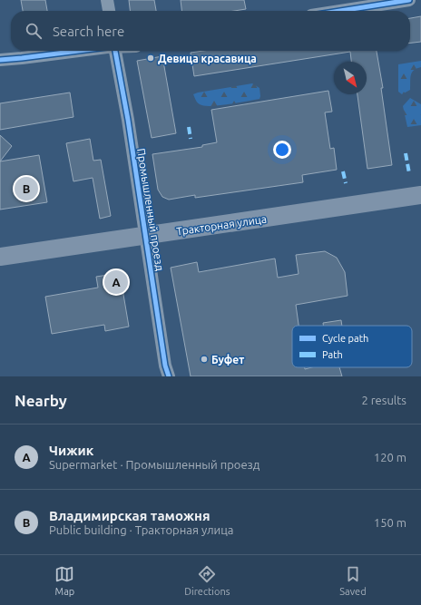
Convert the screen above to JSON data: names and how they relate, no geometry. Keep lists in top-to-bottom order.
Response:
{
  "streets": {
    "main road": ["Тракторная улица"],
    "street": ["Промышленный проезд"]
  },
  "crossings": [
    ["Промышленный проезд", "Тракторная улица"]
  ],
  "places": ["Девица красавица", "Буфет"],
  "legend": ["Cycle path", "Path"],
  "north": "bottom right",
  "page": {
    "search": "Search here",
    "pins": ["B", "A"],
    "heading": ["Nearby", "2 results"],
    "list": [
      {
        "mark": "A",
        "name": "Чижик",
        "note": "Supermarket · Промышленный проезд",
        "value": "120 m"
      },
      {
        "mark": "B",
        "name": "Владимирская таможня",
        "note": "Public building · Тракторная улица",
        "value": "150 m"
      }
    ],
    "nav": ["Map", "Directions", "Saved"]
  }
}
